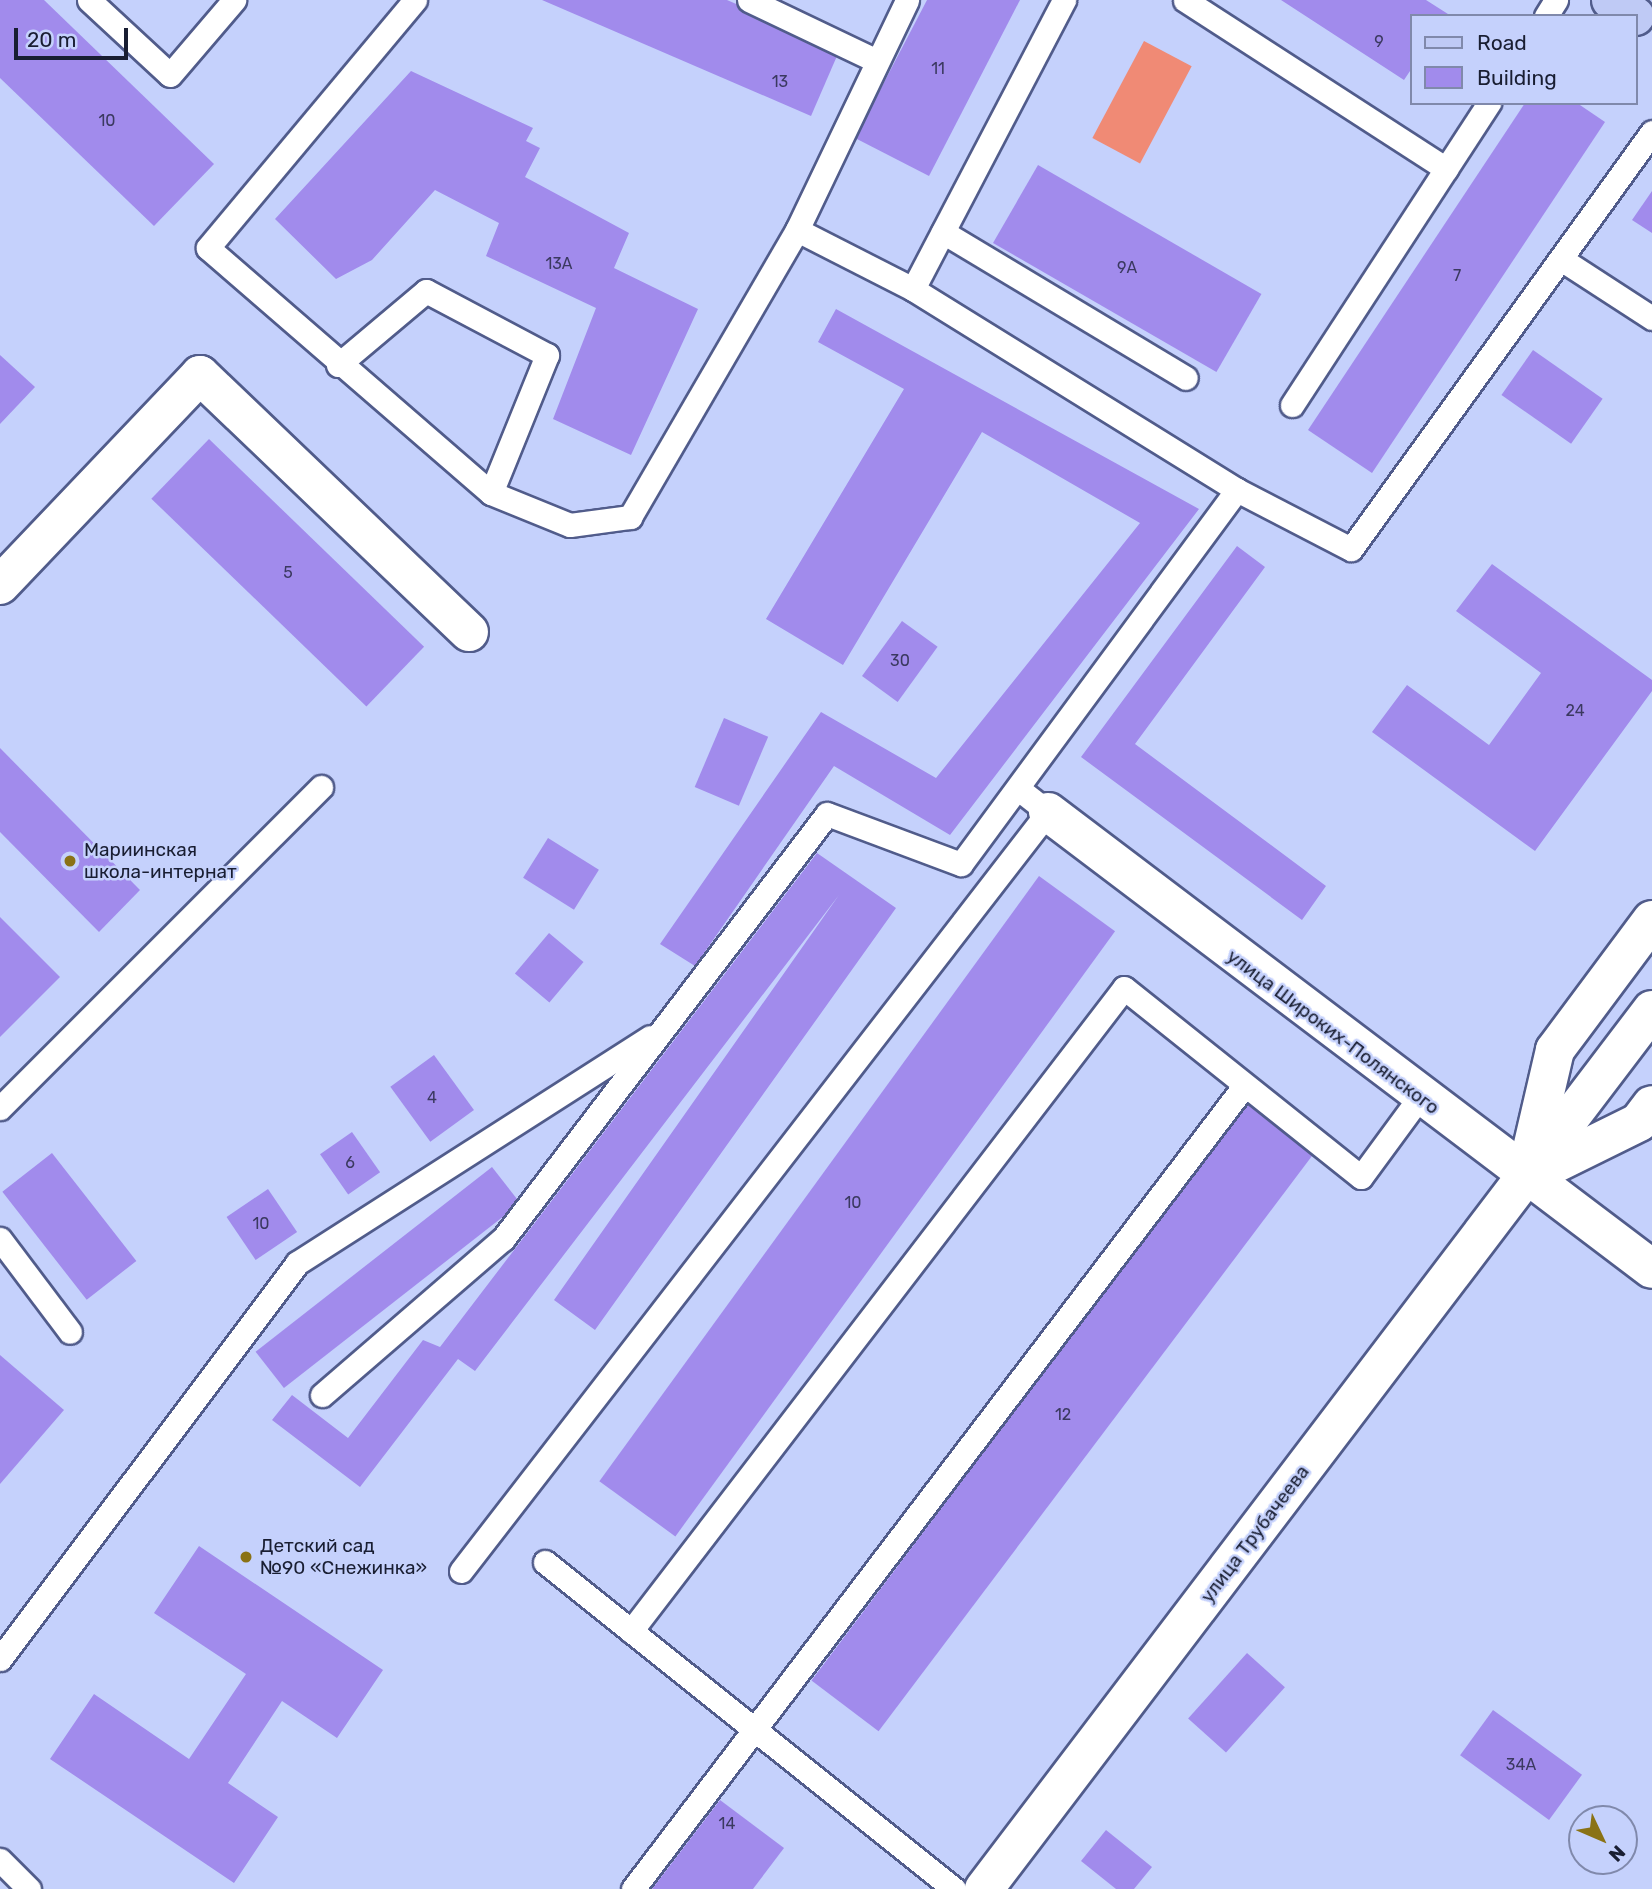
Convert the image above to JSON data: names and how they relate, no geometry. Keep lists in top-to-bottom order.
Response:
{
  "streets": {
    "main road": ["улица Широких-Полянского", "улица Трубачеева"]
  },
  "crossings": [
    ["улица Широких-Полянского", "улица Трубачеева"]
  ],
  "places": ["Мариинская школа-интернат", "Детский сад №90 «Снежинка»"],
  "house_numbers": [
    "9",
    "11",
    "13",
    "10",
    "13А",
    "9А",
    "7",
    "5",
    "30",
    "24",
    "4",
    "6",
    "10",
    "10",
    "12",
    "34А",
    "14"
  ],
  "legend": ["Road", "Building"],
  "scale_bar": "20 m",
  "north": "bottom right"
}
